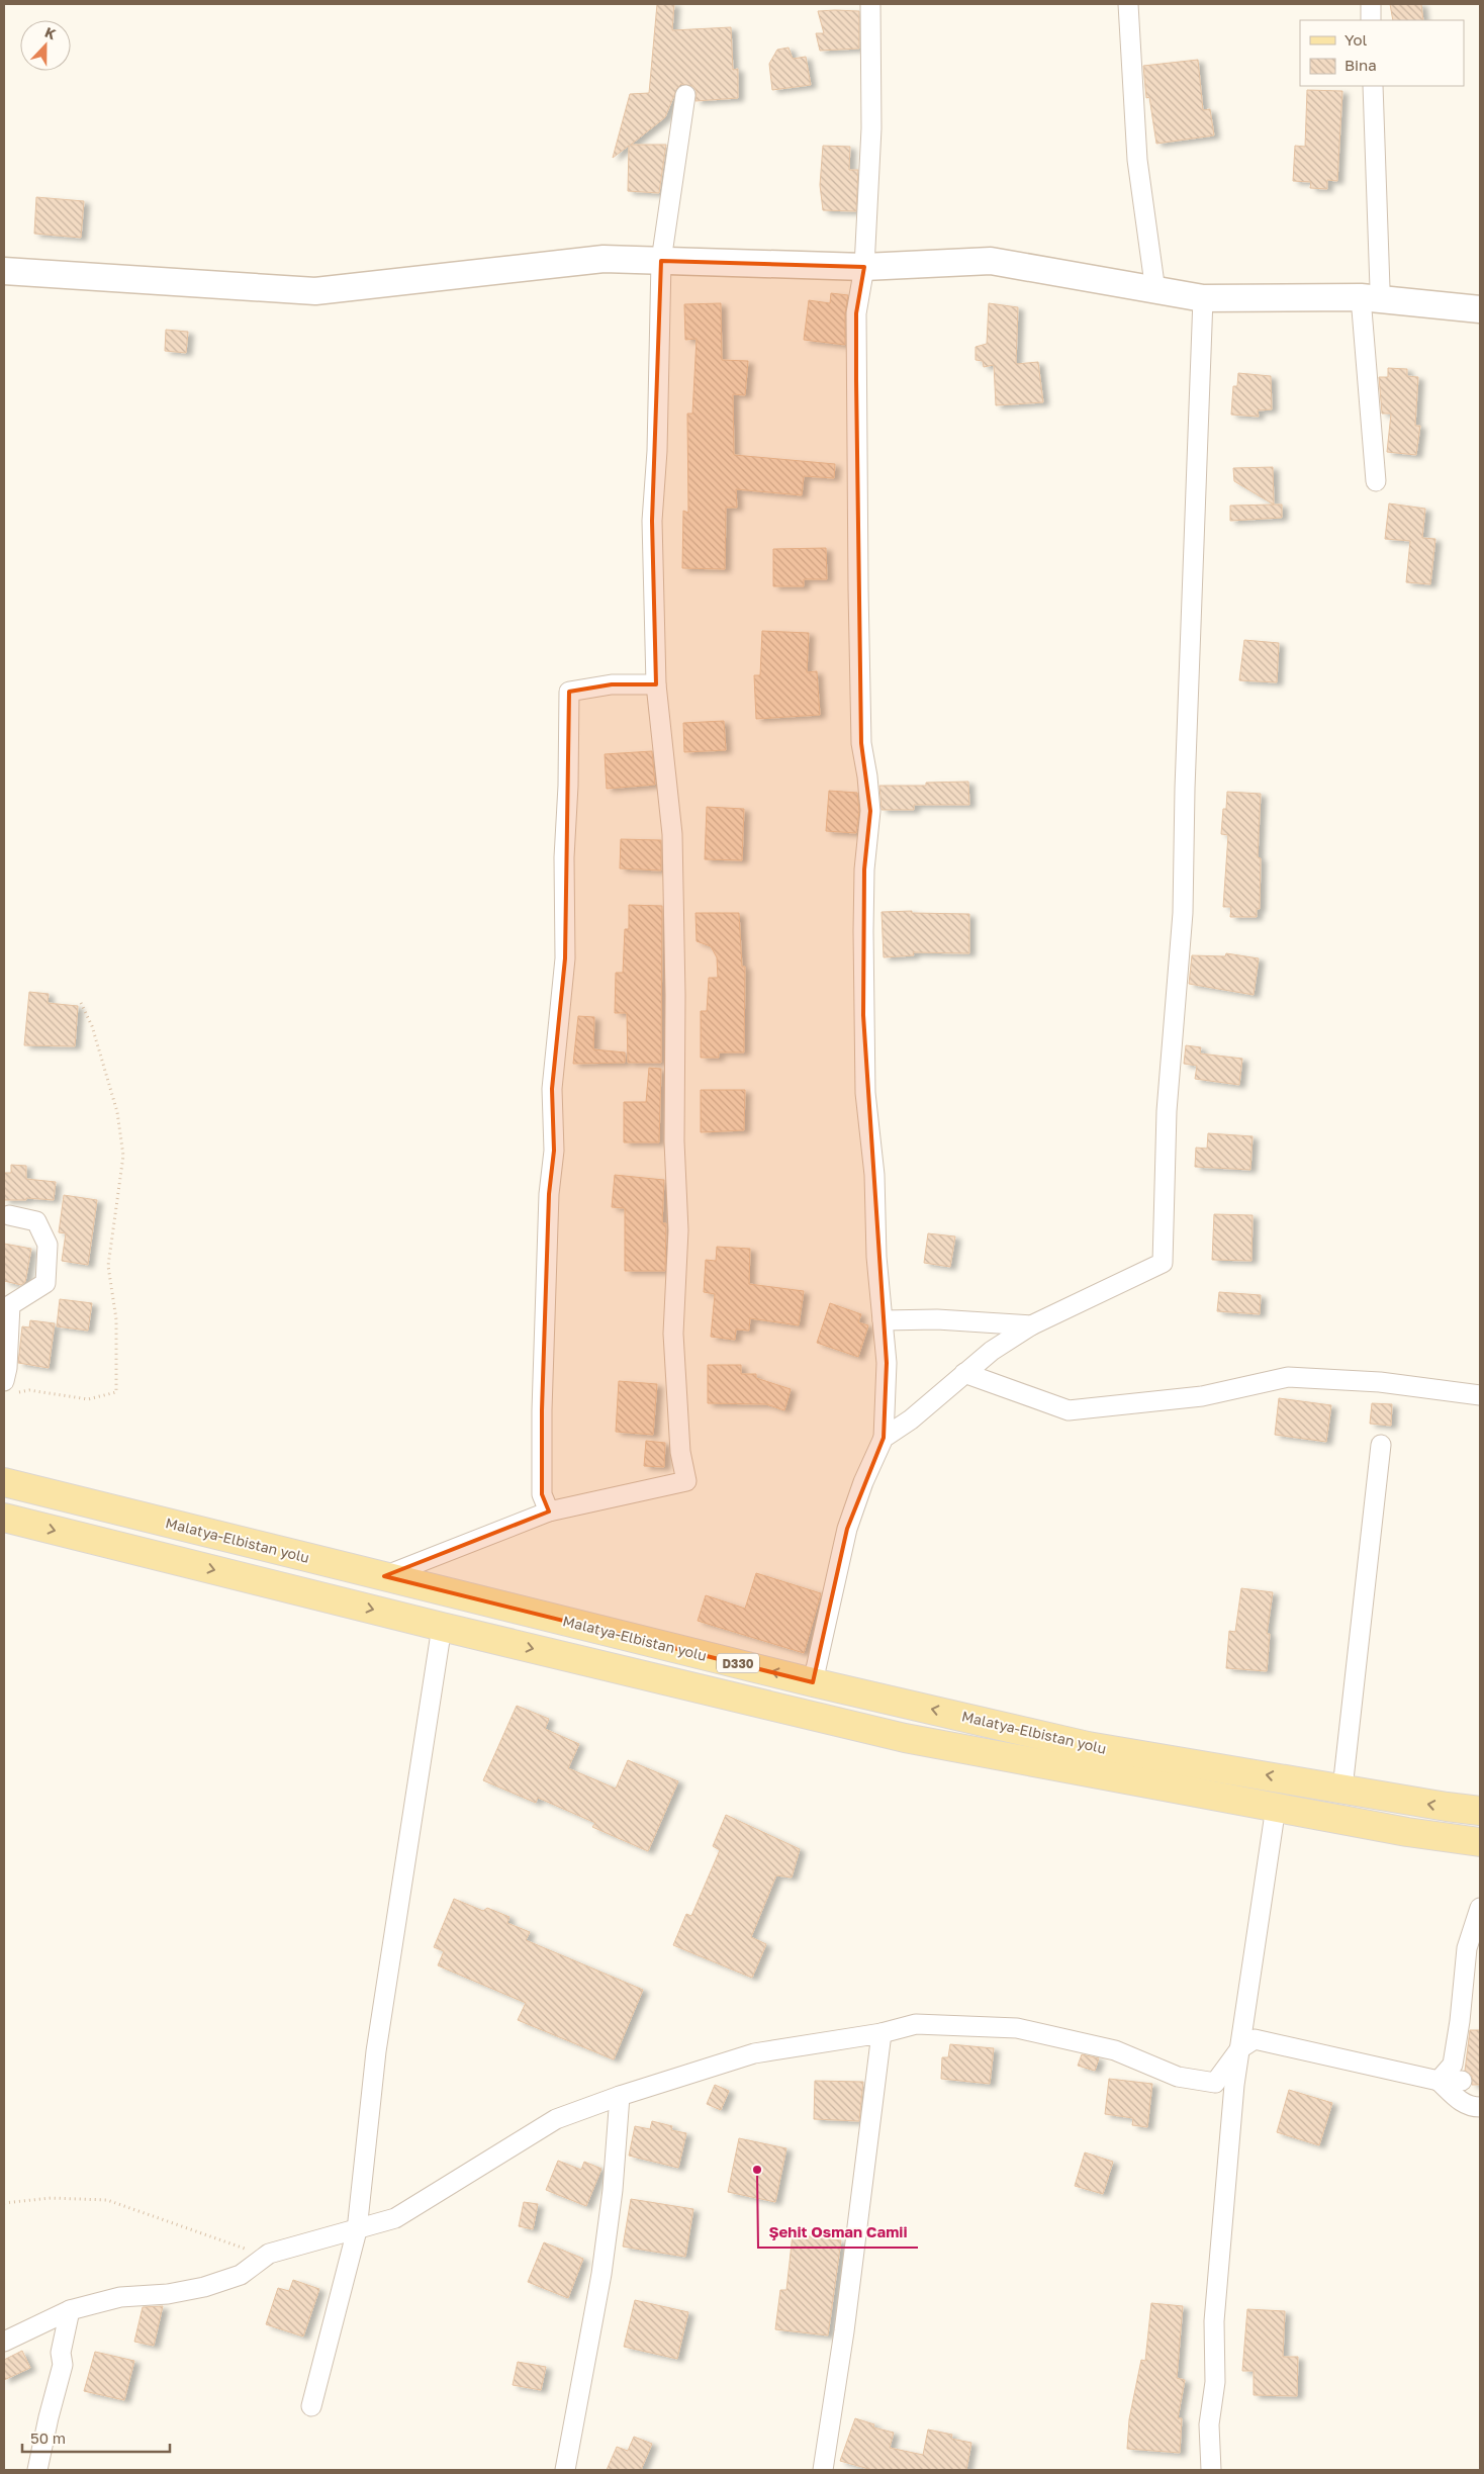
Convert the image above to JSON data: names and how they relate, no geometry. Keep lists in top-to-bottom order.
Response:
{
  "streets": {
    "main road": ["Malatya-Elbistan yolu", "D330"]
  },
  "places": ["Şehit Osman Camii"],
  "legend": ["Yol", "Bina"],
  "scale_bar": "50 m",
  "north": "top"
}
